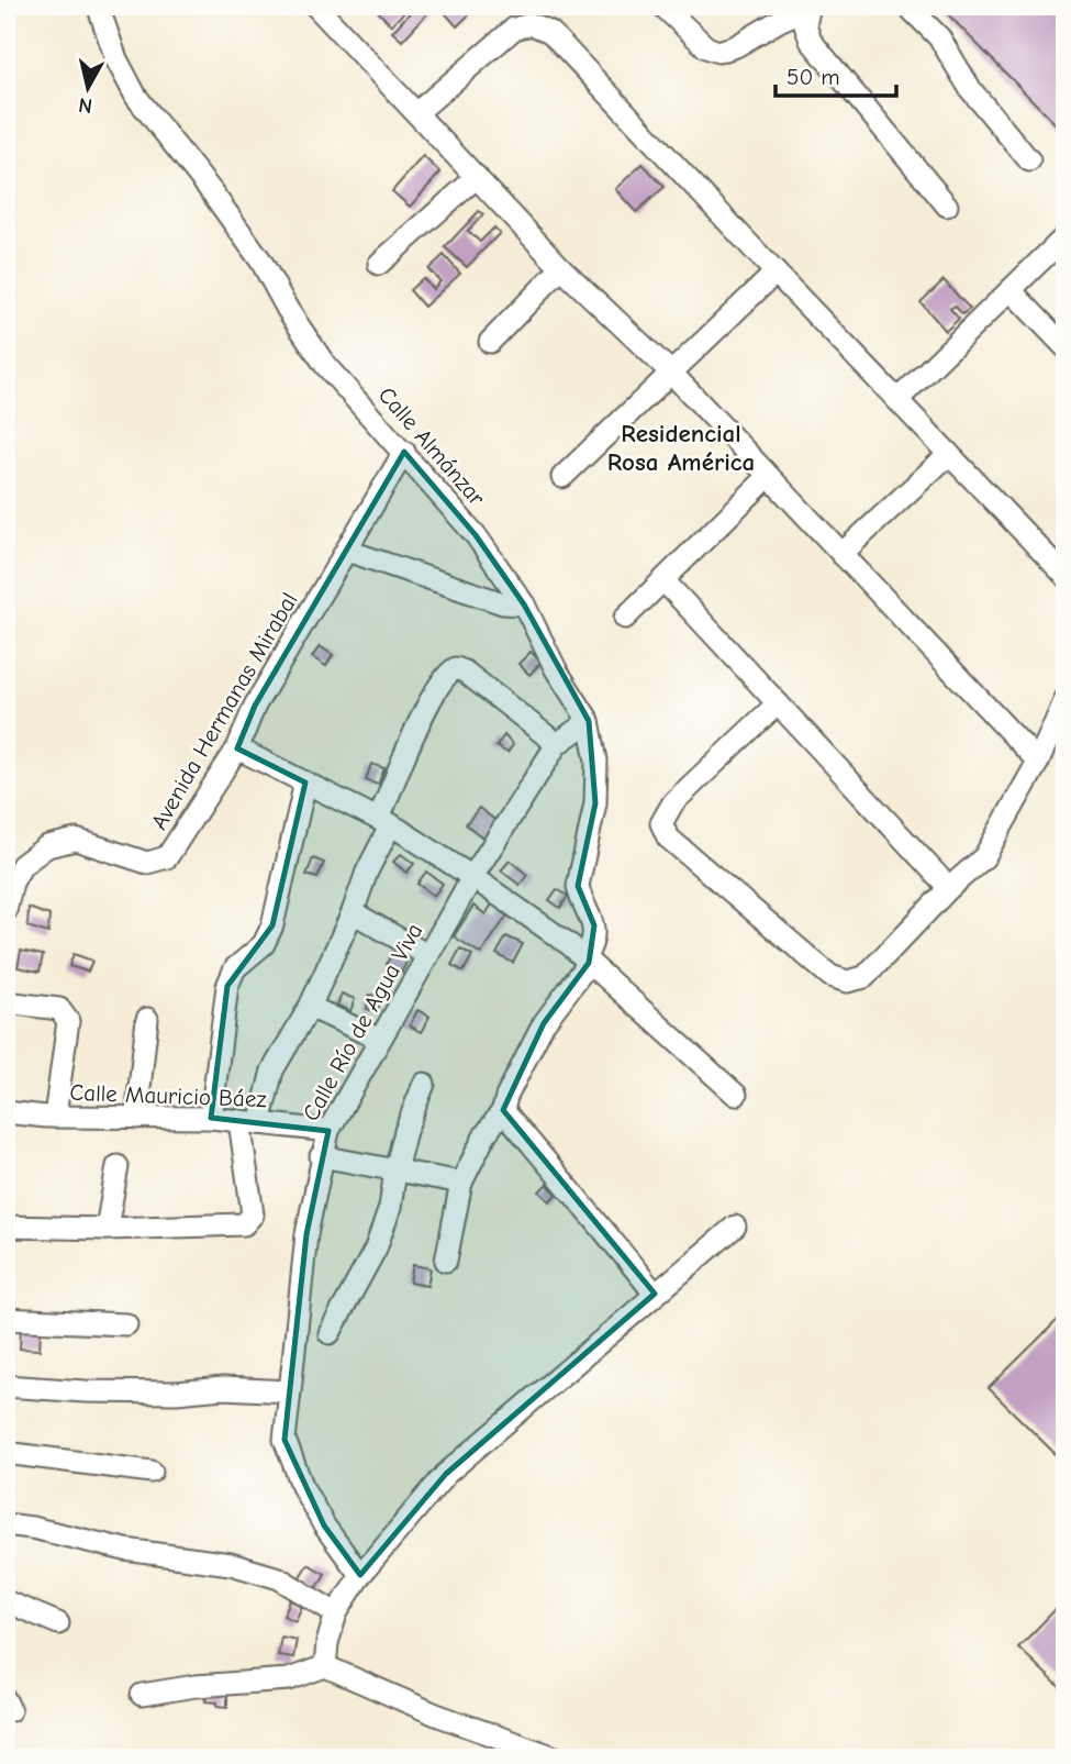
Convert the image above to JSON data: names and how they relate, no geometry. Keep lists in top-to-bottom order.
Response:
{
  "streets": {
    "street": [
      "Calle Almánzar",
      "Avenida Hermanas Mirabal",
      "Calle Río de Agua Viva",
      "Calle Mauricio Báez"
    ]
  },
  "crossings": [
    ["Calle Almánzar", "Avenida Hermanas Mirabal"],
    ["Calle Almánzar", "Calle Río de Agua Viva"],
    ["Calle Río de Agua Viva", "Calle Mauricio Báez"]
  ],
  "districts": ["Residencial Rosa América"],
  "scale_bar": "50 m",
  "north": "bottom"
}
